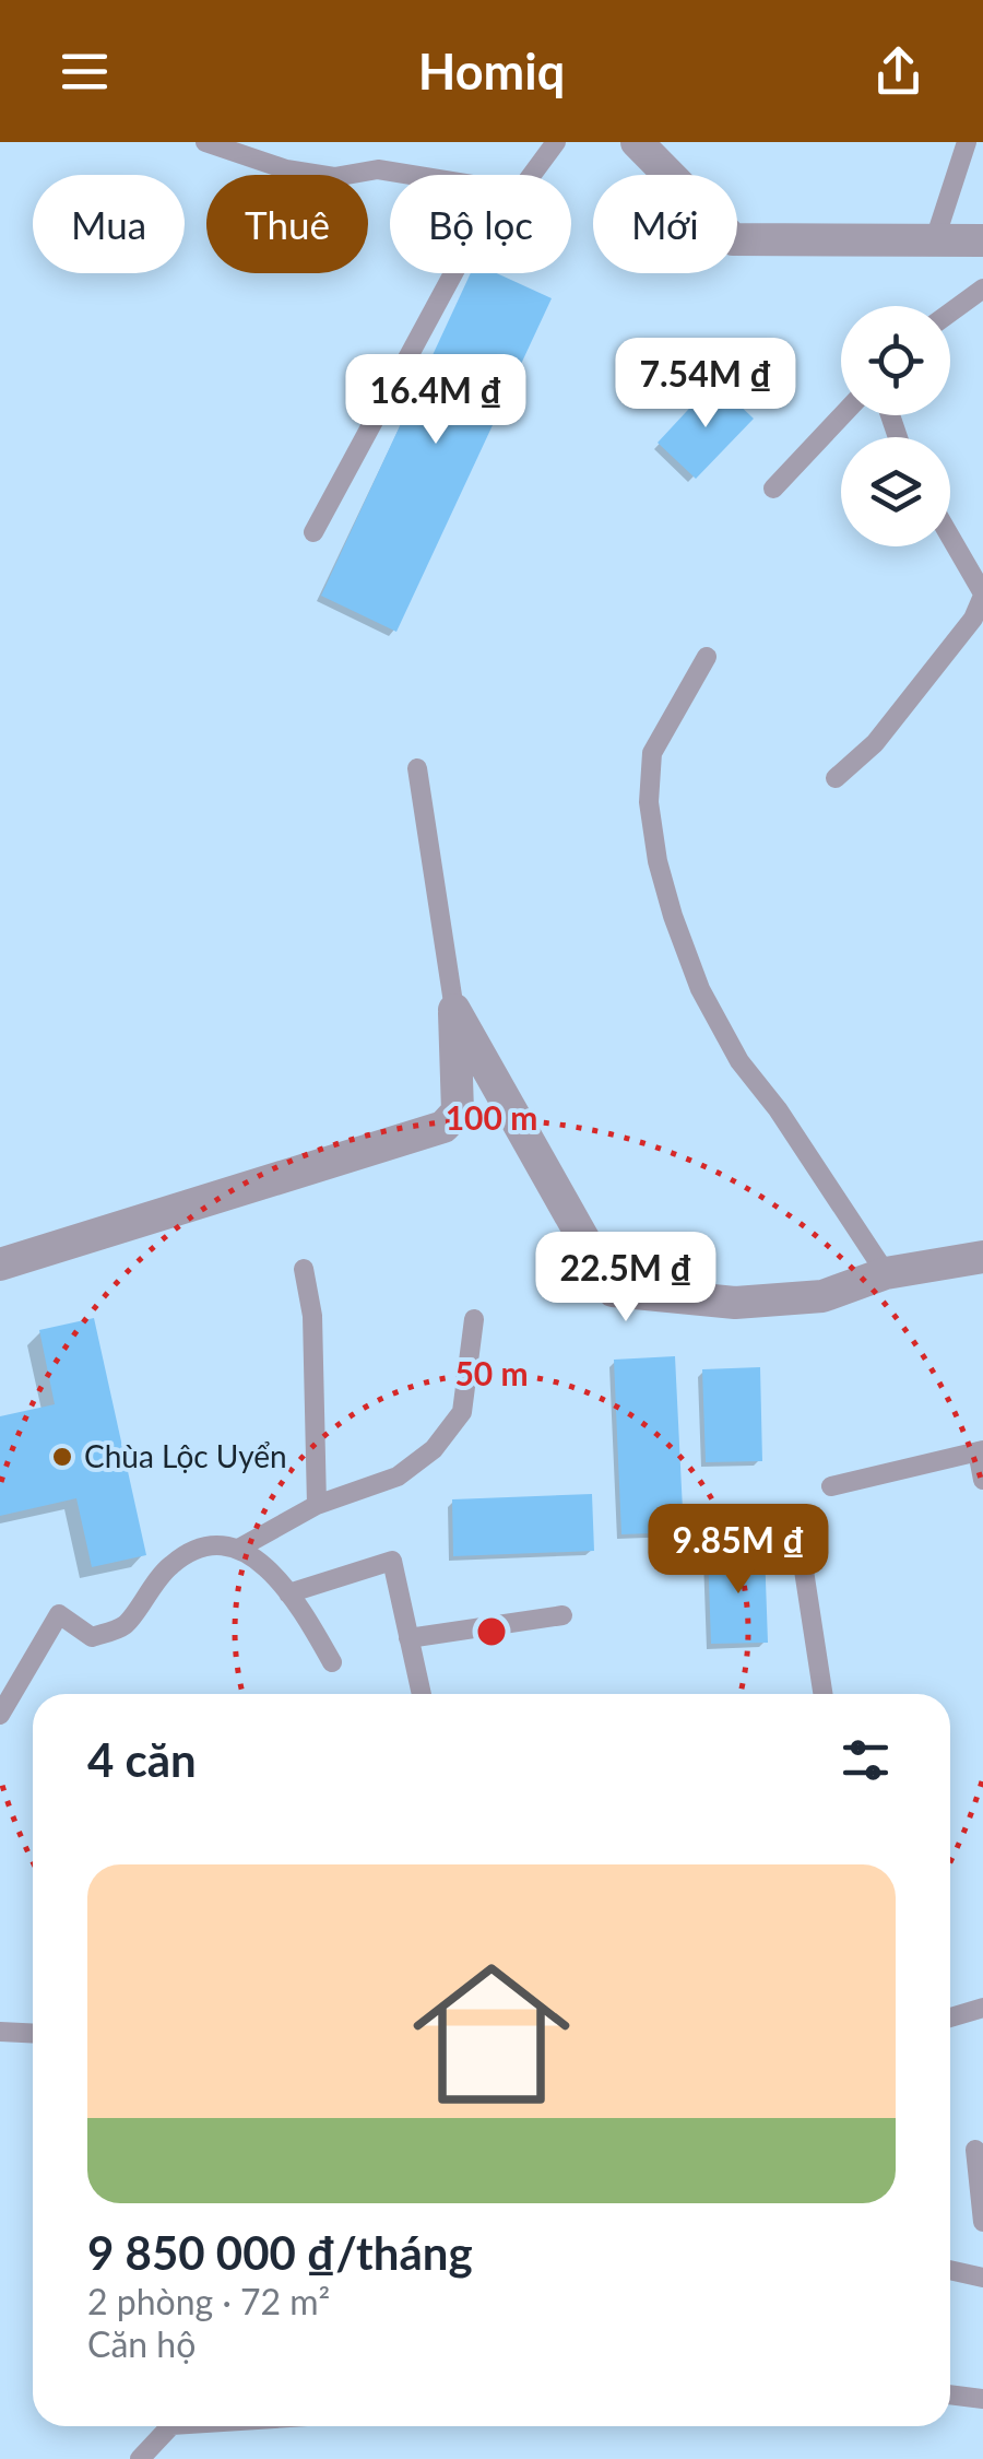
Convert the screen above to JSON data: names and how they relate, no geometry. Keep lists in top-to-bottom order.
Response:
{
  "places": ["Chùa Lộc Uyển"],
  "page": {
    "header": "Homiq",
    "chip": [
      "Mua",
      "Thuê",
      "Bộ lọc",
      "Mới"
    ],
    "price": [
      "7.54M ₫",
      "16.4M ₫",
      "22.5M ₫",
      "9.85M ₫"
    ],
    "heading": "4 căn",
    "list": [
      {
        "name": "9 850 000 ₫/tháng",
        "note": "2 phòng · 72 m² · Căn hộ"
      }
    ]
  },
  "rings": ["100 m", "50 m"]
}
